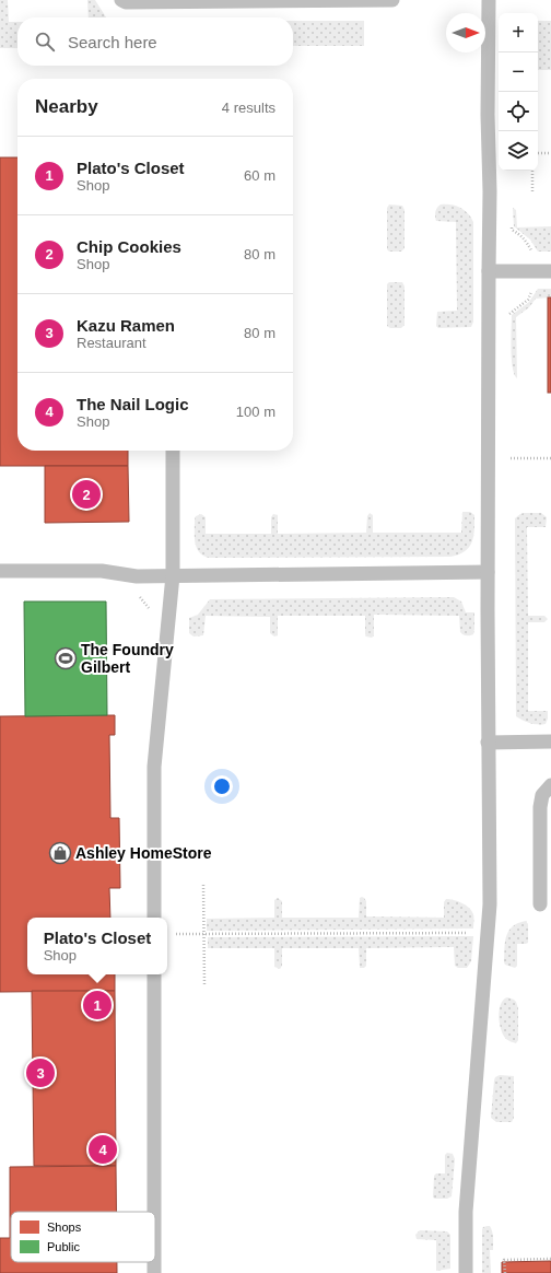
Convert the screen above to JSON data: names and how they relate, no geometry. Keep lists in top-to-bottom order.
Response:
{
  "places": {
    "sports": ["The Foundry Gilbert"],
    "shop": ["Ashley HomeStore"]
  },
  "legend": ["Shops", "Public"],
  "north": "right",
  "page": {
    "map_buttons": ["+", "−"],
    "search": "Search here",
    "heading": ["Nearby", "4 results"],
    "list": [
      {
        "mark": "1",
        "name": "Plato's Closet",
        "note": "Shop",
        "value": "60 m"
      },
      {
        "mark": "2",
        "name": "Chip Cookies",
        "note": "Shop",
        "value": "80 m"
      },
      {
        "mark": "3",
        "name": "Kazu Ramen",
        "note": "Restaurant",
        "value": "80 m"
      },
      {
        "mark": "4",
        "name": "The Nail Logic",
        "note": "Shop",
        "value": "100 m"
      }
    ],
    "pins": [
      "2",
      "1",
      "3",
      "4"
    ],
    "popup": ["Plato's Closet", "Shop"]
  }
}
